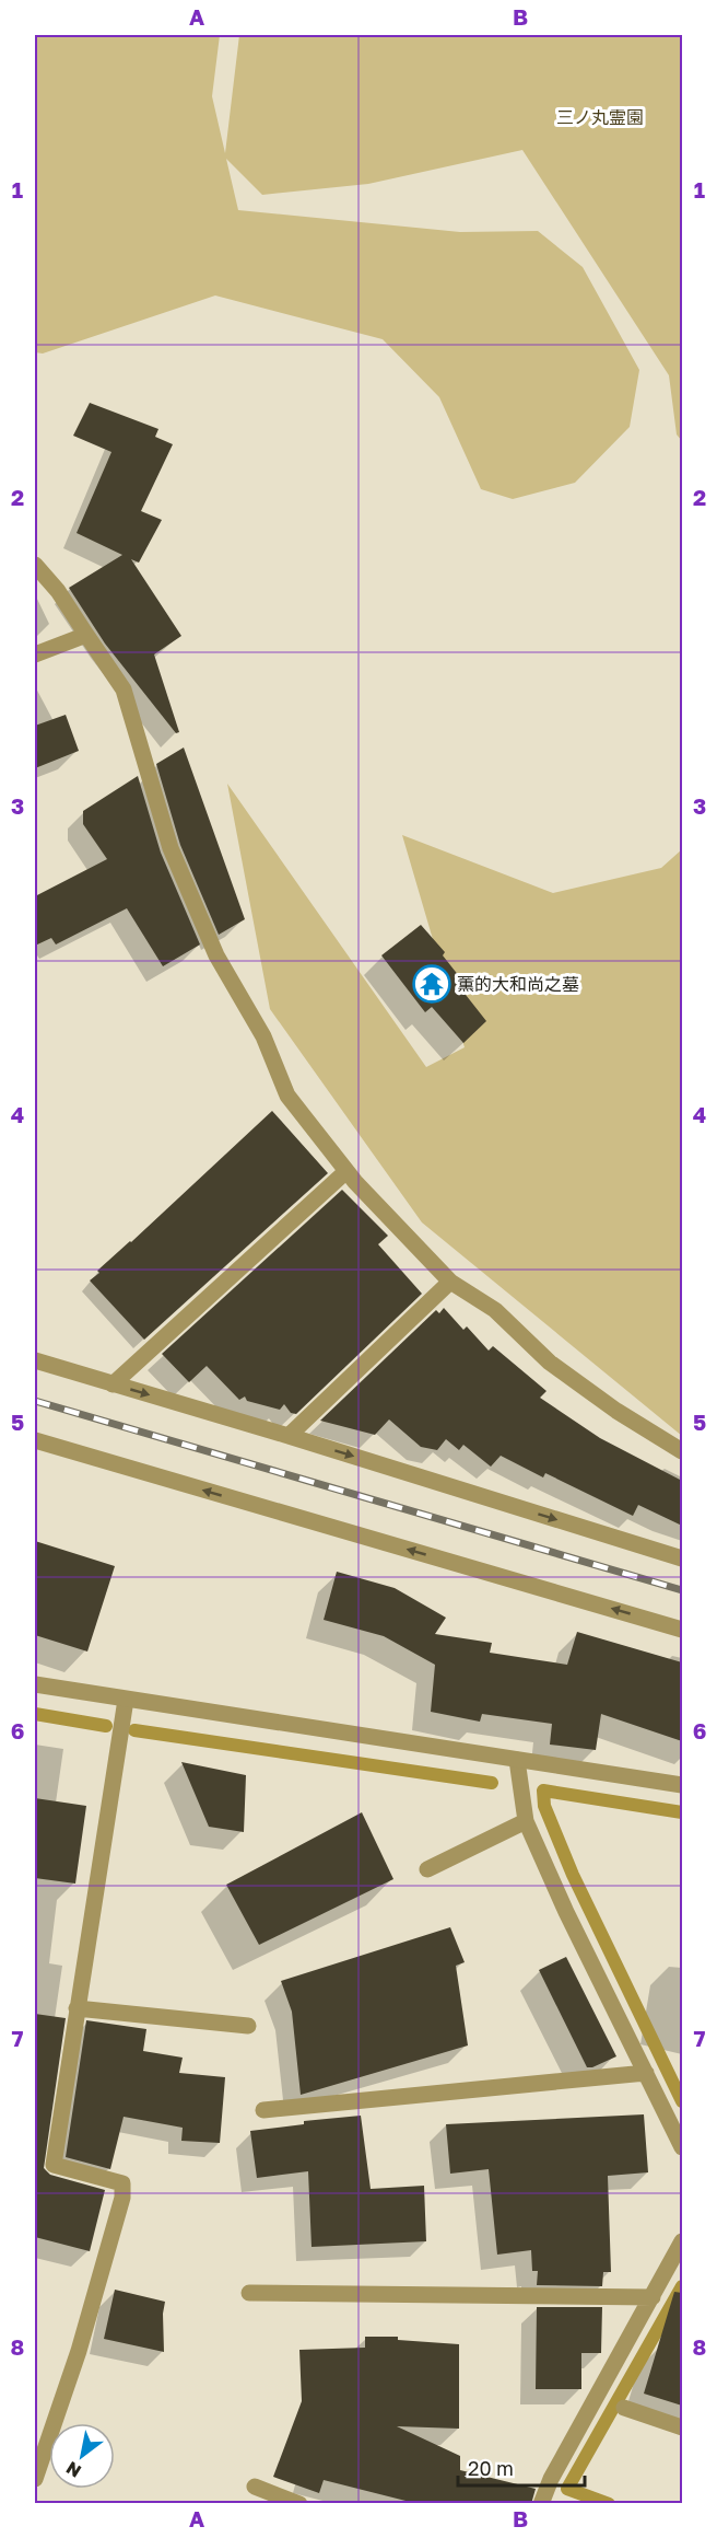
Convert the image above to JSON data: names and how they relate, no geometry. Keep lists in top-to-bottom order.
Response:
{
  "parks": ["三ノ丸霊園"],
  "places": {
    "temple": ["薫的大和尚之墓"]
  },
  "scale_bar": "20 m",
  "north": "bottom left",
  "grid": {
    "columns": ["A", "B"],
    "rows": [
      "1",
      "2",
      "3",
      "4",
      "5",
      "6",
      "7",
      "8"
    ]
  }
}
